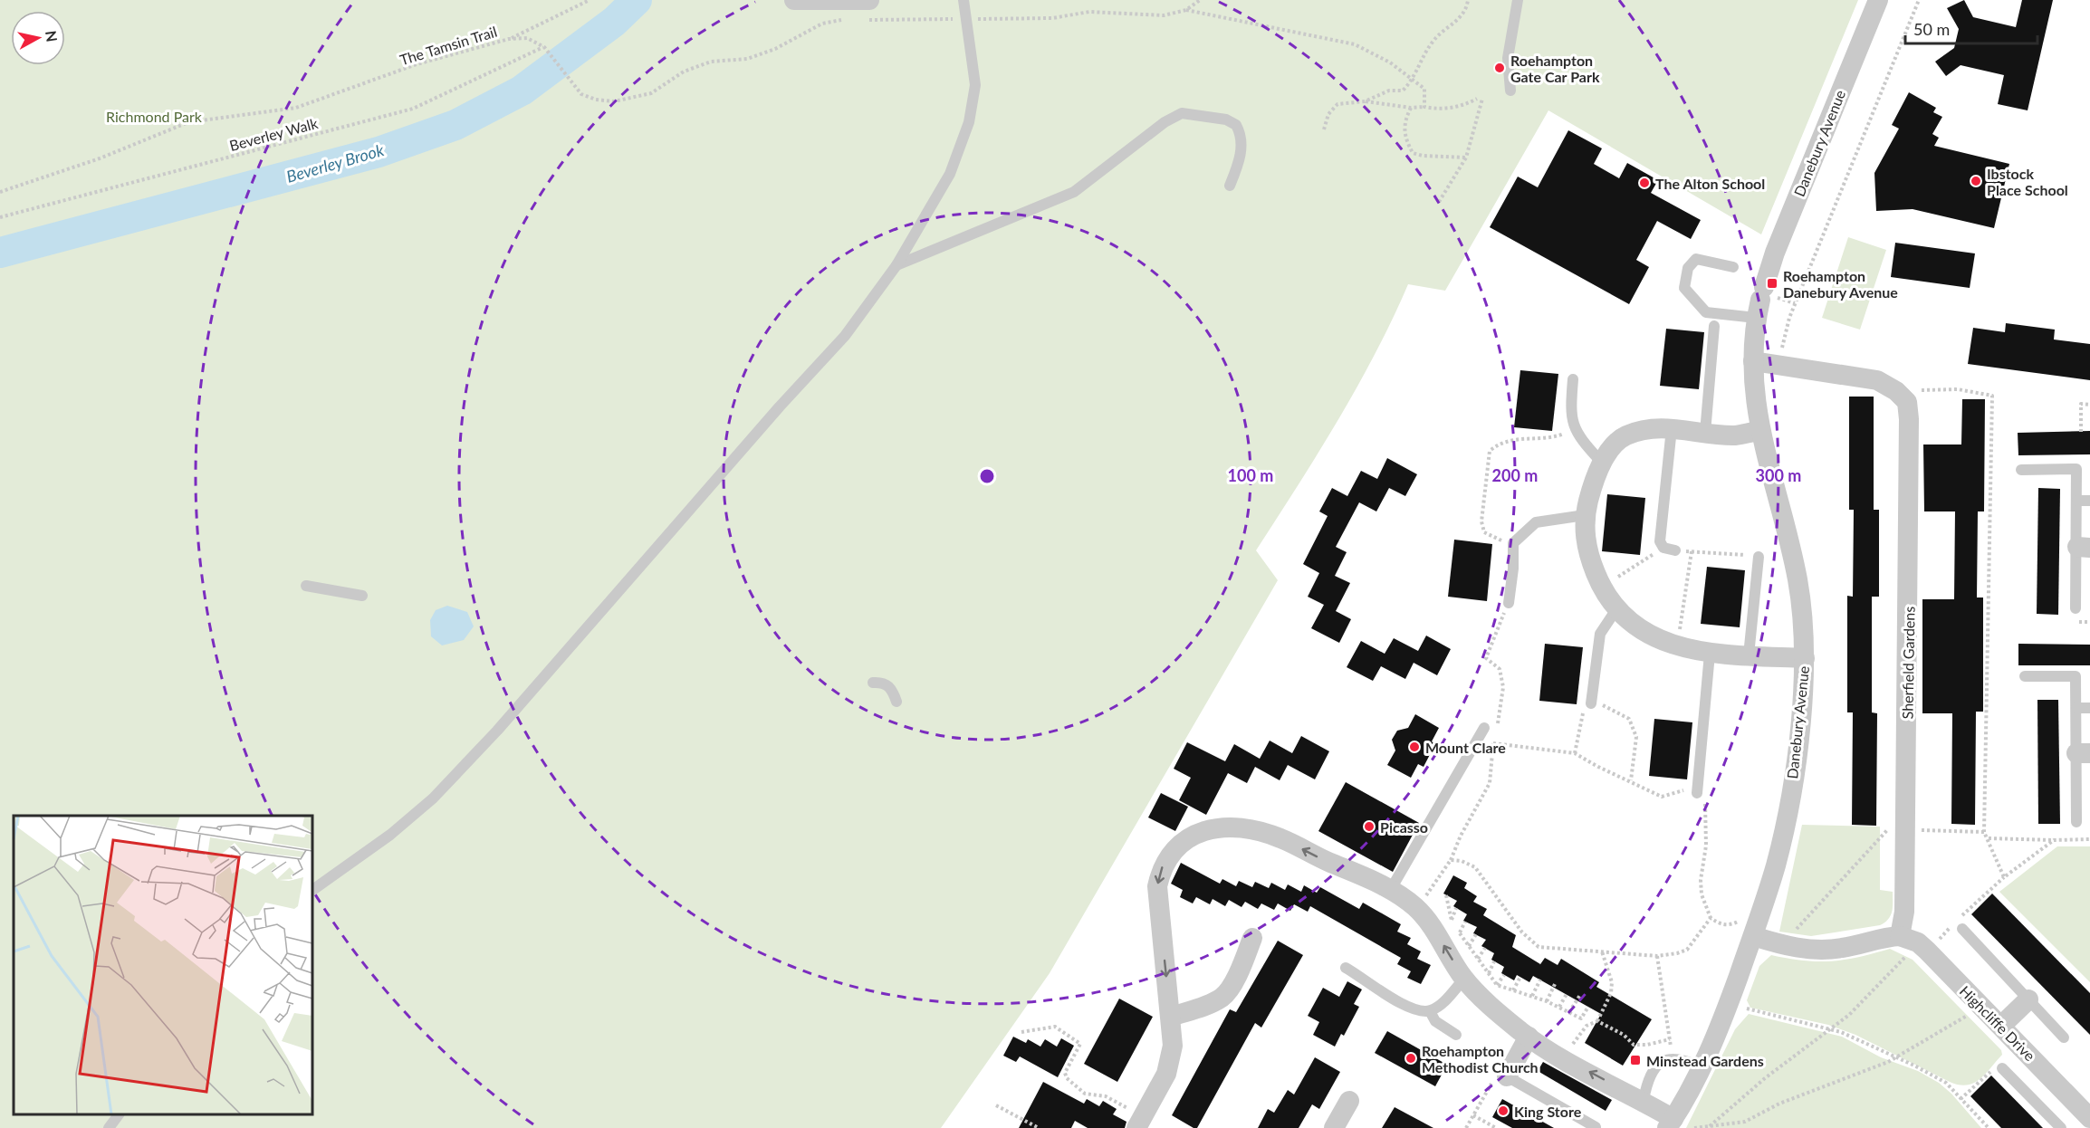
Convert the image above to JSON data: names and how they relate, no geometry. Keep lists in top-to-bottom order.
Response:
{
  "streets": {
    "street": ["Danebury Avenue", "Sherfield Gardens", "Highcliffe Drive"],
    "path": ["The Tamsin Trail", "Beverley Walk"]
  },
  "crossings": [
    ["The Tamsin Trail", "Beverley Walk"],
    ["Sherfield Gardens", "Highcliffe Drive"]
  ],
  "water": ["Beverley Brook"],
  "parks": ["Richmond Park"],
  "places": {
    "other": [
      "Roehampton Gate Car Park",
      "Ibstock Place School",
      "The Alton School",
      "Mount Clare",
      "Picasso",
      "Roehampton Methodist Church",
      "King Store"
    ],
    "transit": ["Roehampton Danebury Avenue", "Minstead Gardens"]
  },
  "scale_bar": "50 m",
  "north": "right",
  "rings": ["100 m", "200 m", "300 m"]
}
